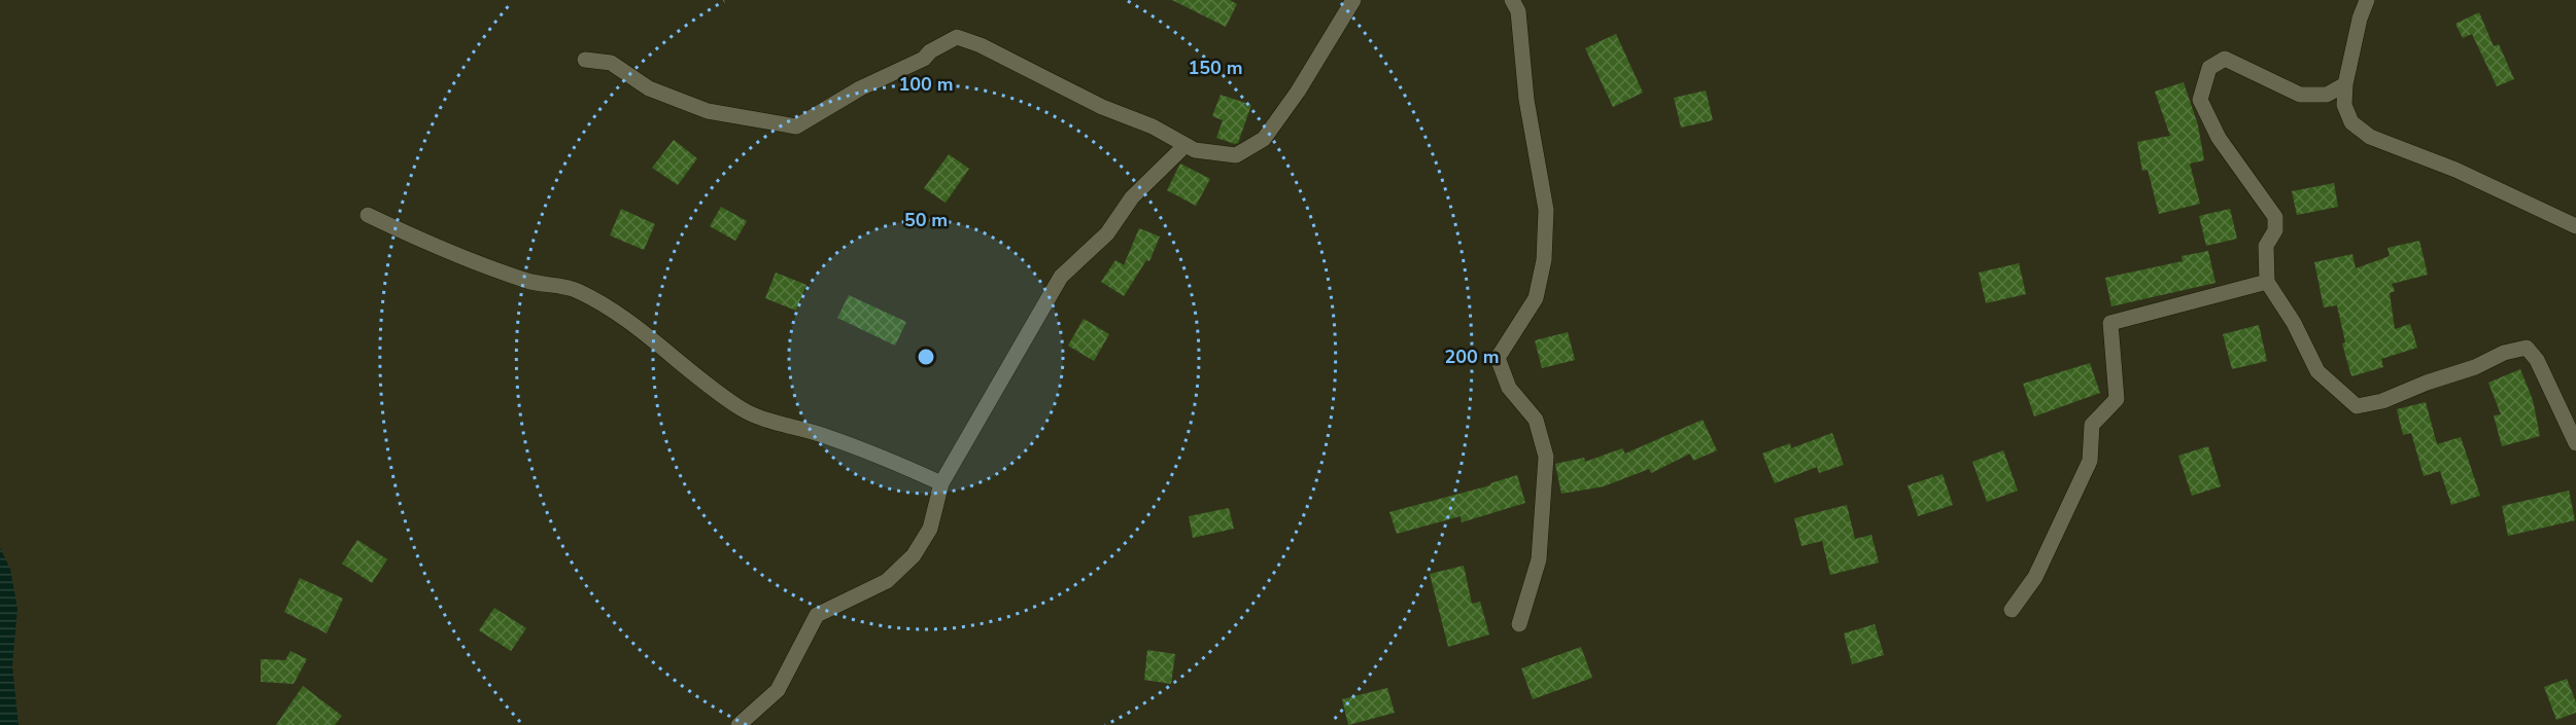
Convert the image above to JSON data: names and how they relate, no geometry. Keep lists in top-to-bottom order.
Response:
{
  "rings": [
    "150 m",
    "100 m",
    "50 m",
    "200 m"
  ]
}
